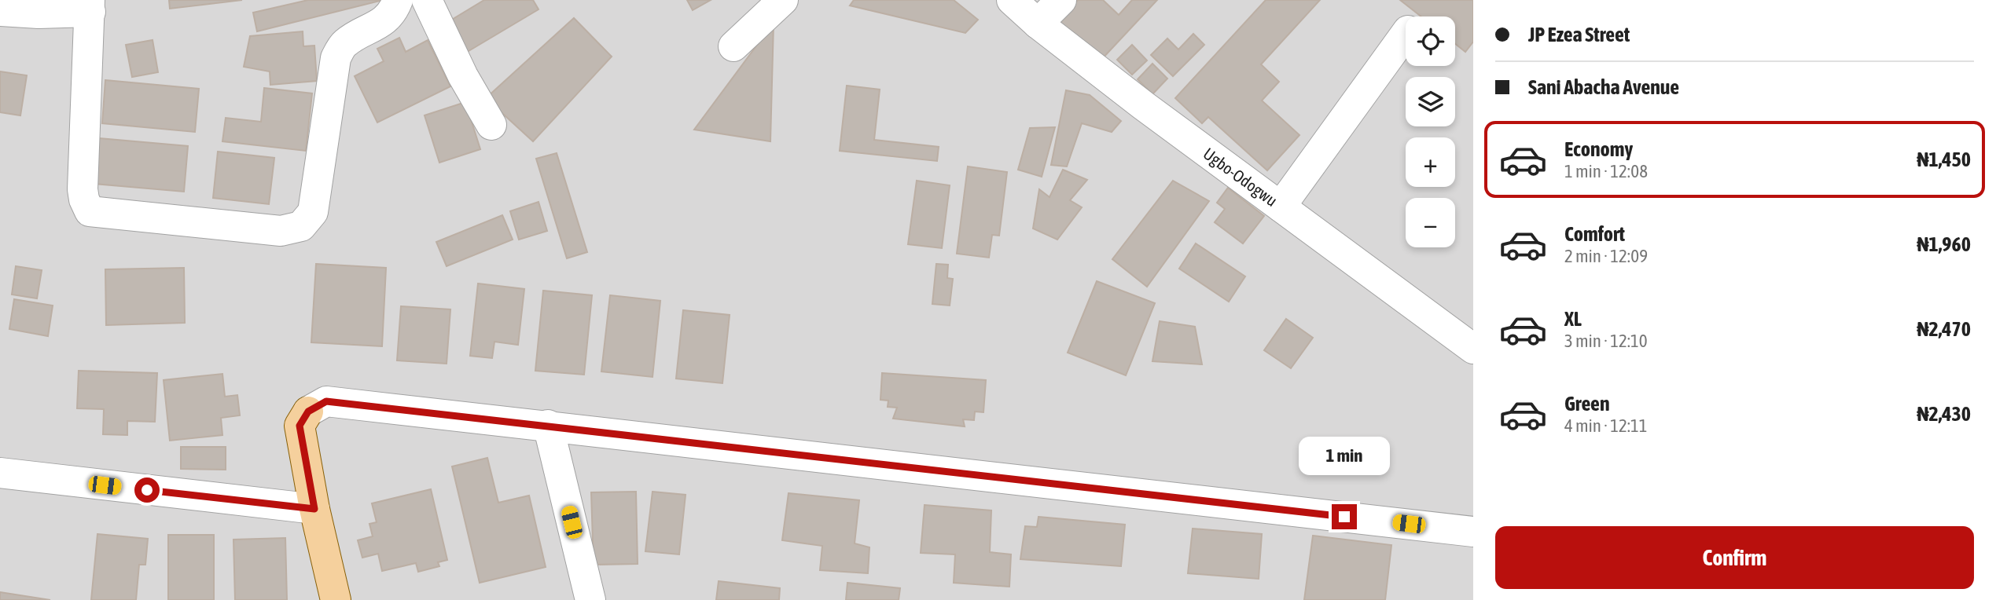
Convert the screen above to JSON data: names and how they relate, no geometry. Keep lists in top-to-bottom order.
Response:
{
  "streets": {
    "street": ["Ugbo-Odogwu"]
  },
  "page": {
    "banner": ["JP Ezea Street", "Sani Abacha Avenue"],
    "map_buttons": ["+", "−"],
    "list": [
      {
        "name": "Economy",
        "note": "1 min · 12:08",
        "value": "₦1,450"
      },
      {
        "name": "Comfort",
        "note": "2 min · 12:09",
        "value": "₦1,960"
      },
      {
        "name": "XL",
        "note": "3 min · 12:10",
        "value": "₦2,470"
      },
      {
        "name": "Green",
        "note": "4 min · 12:11",
        "value": "₦2,430"
      }
    ],
    "bubble": "1 min",
    "buttons": "Confirm"
  }
}
